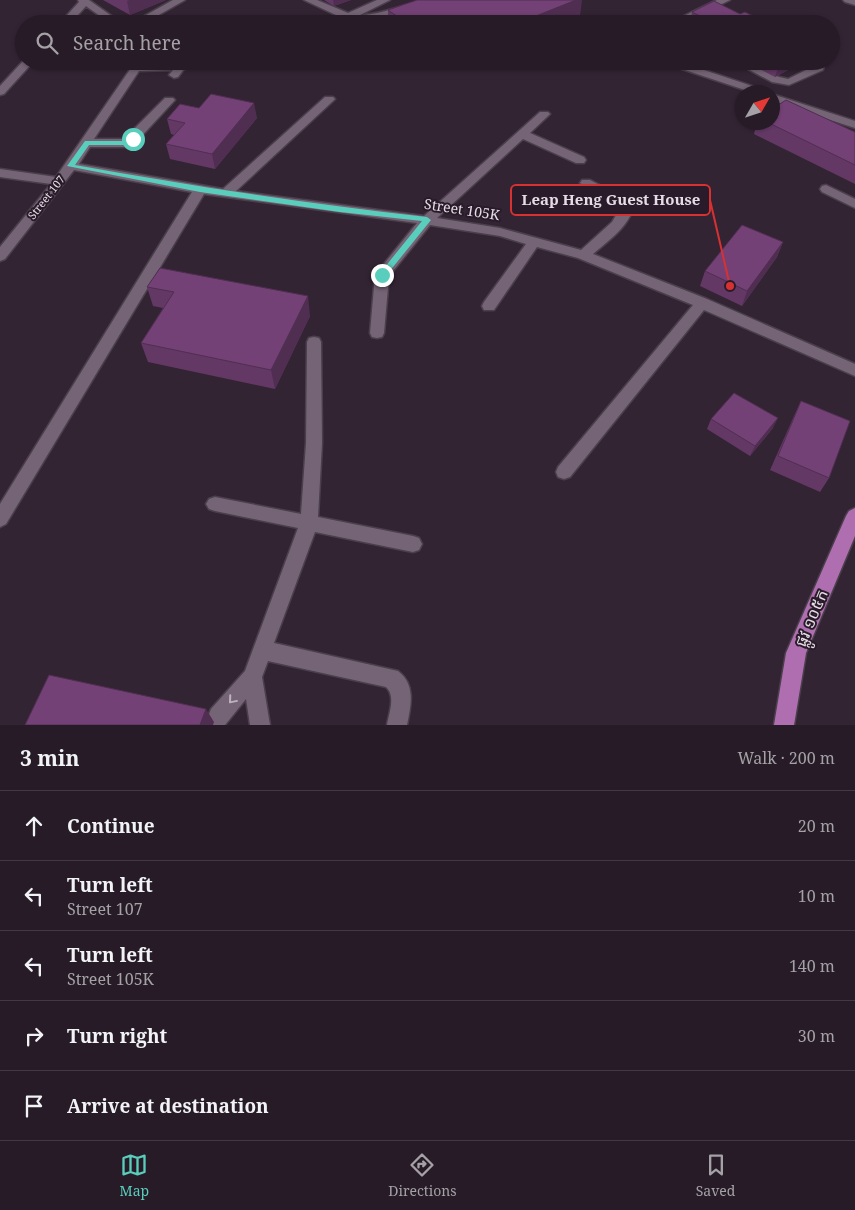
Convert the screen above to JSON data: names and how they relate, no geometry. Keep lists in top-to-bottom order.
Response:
{
  "streets": {
    "main road": ["ផ្លូវ ១០៥ក"],
    "street": ["Street 107", "Street 105K"]
  },
  "crossings": [
    ["Street 107", "Street 105K"]
  ],
  "places": ["Leap Heng Guest House"],
  "north": "top right",
  "page": {
    "search": "Search here",
    "heading": ["3 min", "Walk · 200 m"],
    "list": [
      ["Continue", "20 m"],
      ["Turn left", "Street 107", "10 m"],
      ["Turn left", "Street 105K", "140 m"],
      ["Turn right", "30 m"],
      "Arrive at destination"
    ],
    "nav": ["Map", "Directions", "Saved"]
  }
}
